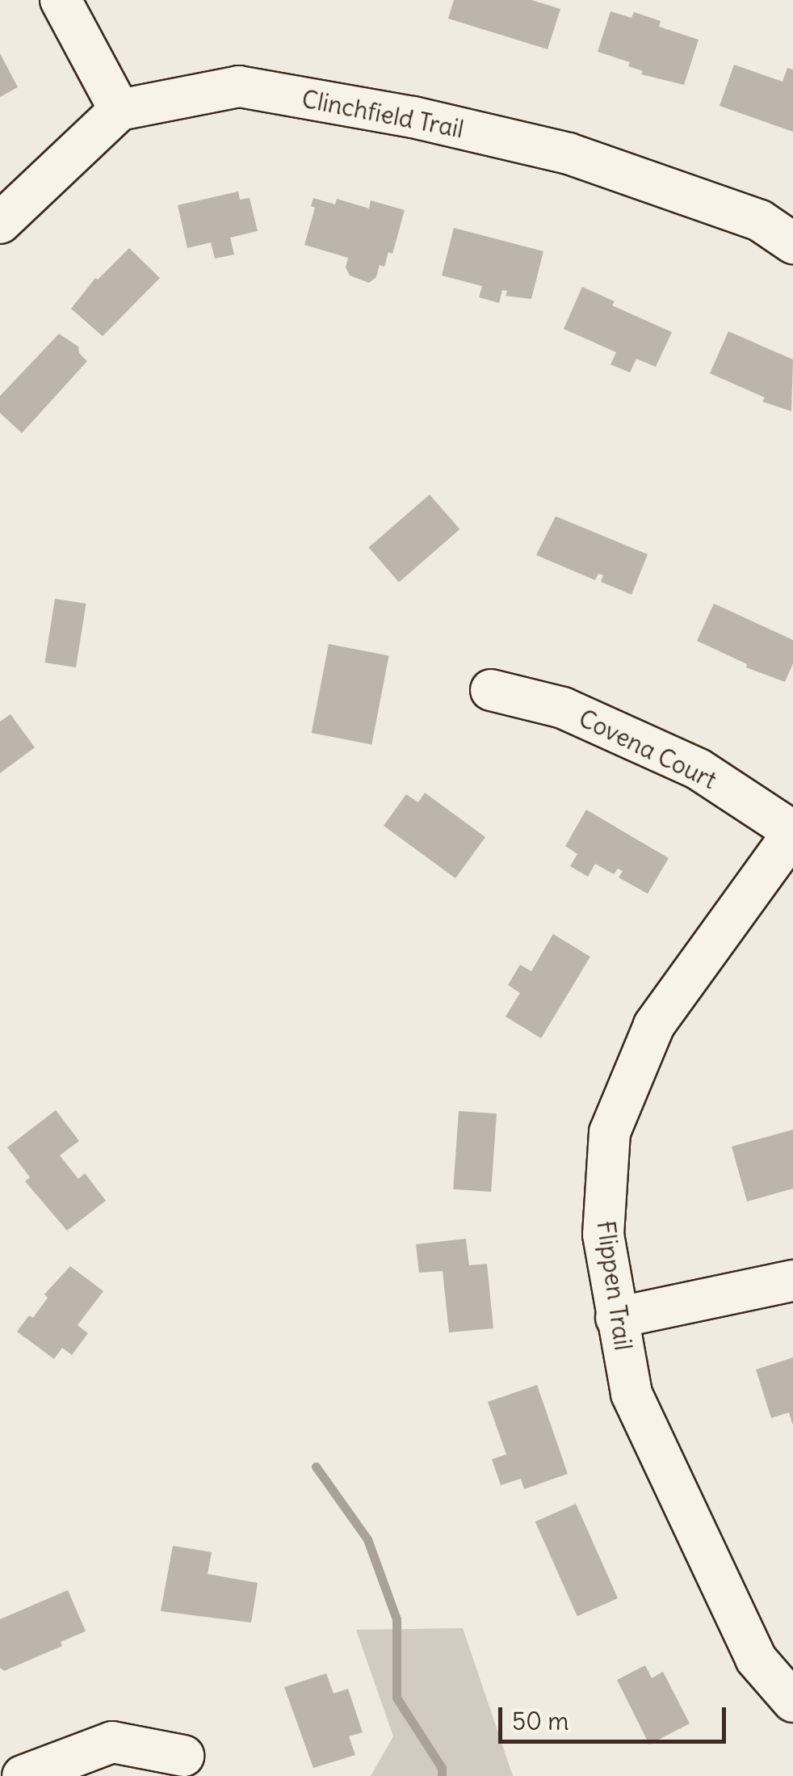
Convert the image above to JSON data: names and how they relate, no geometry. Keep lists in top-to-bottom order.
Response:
{
  "streets": {
    "street": ["Clinchfield Trail", "Covena Court", "Flippen Trail"]
  },
  "crossings": [
    ["Covena Court", "Flippen Trail"]
  ],
  "scale_bar": "50 m"
}
